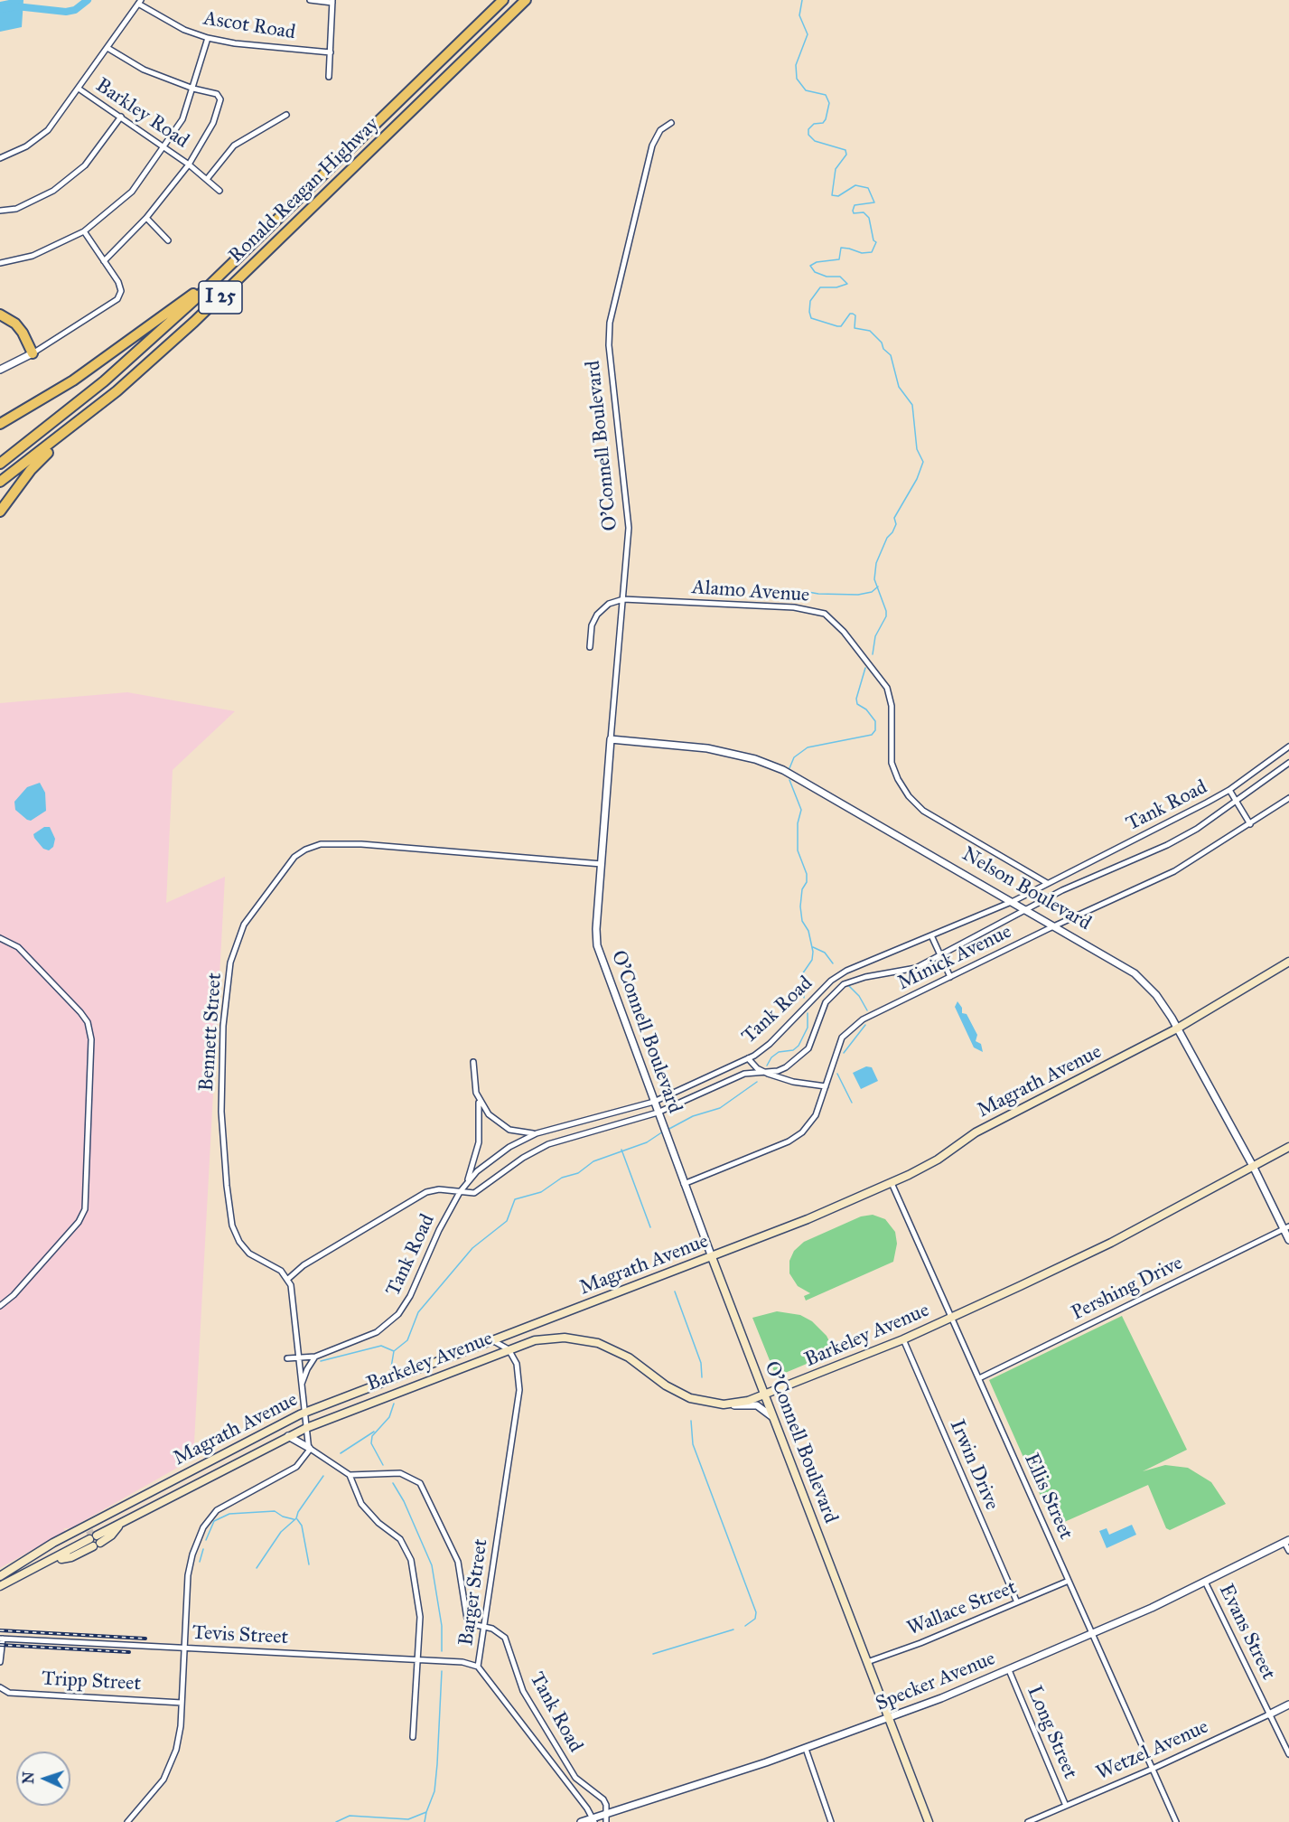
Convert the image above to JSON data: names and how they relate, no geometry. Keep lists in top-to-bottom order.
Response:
{
  "streets": {
    "highway": ["Ronald Reagan Highway", "I 25"],
    "main road": ["O'Connell Boulevard", "Magrath Avenue", "Barkeley Avenue"],
    "street": [
      "Ascot Road",
      "Barkley Road",
      "Alamo Avenue",
      "Tank Road",
      "Nelson Boulevard",
      "Minick Avenue",
      "Bennett Street",
      "Pershing Drive",
      "Irwin Drive",
      "Ellis Street",
      "Barger Street",
      "Wallace Street",
      "Evans Street",
      "Tevis Street",
      "Tripp Street",
      "Specker Avenue",
      "Long Street",
      "Wetzel Avenue"
    ]
  },
  "crossings": [
    ["O'Connell Boulevard", "Alamo Avenue"],
    ["O'Connell Boulevard", "Tank Road"],
    ["O'Connell Boulevard", "Nelson Boulevard"],
    ["O'Connell Boulevard", "Minick Avenue"],
    ["O'Connell Boulevard", "Bennett Street"],
    ["O'Connell Boulevard", "Magrath Avenue"],
    ["O'Connell Boulevard", "Barkeley Avenue"],
    ["O'Connell Boulevard", "Wallace Street"],
    ["O'Connell Boulevard", "Specker Avenue"],
    ["Alamo Avenue", "Tank Road"],
    ["Tank Road", "Nelson Boulevard"],
    ["Tank Road", "Barger Street"],
    ["Tank Road", "Specker Avenue"],
    ["Nelson Boulevard", "Minick Avenue"],
    ["Nelson Boulevard", "Magrath Avenue"],
    ["Nelson Boulevard", "Pershing Drive"],
    ["Nelson Boulevard", "Barkeley Avenue"],
    ["Magrath Avenue", "Ellis Street"],
    ["Pershing Drive", "Ellis Street"],
    ["Barkeley Avenue", "Irwin Drive"],
    ["Barkeley Avenue", "Ellis Street"],
    ["Barkeley Avenue", "Barger Street"],
    ["Irwin Drive", "Wallace Street"],
    ["Ellis Street", "Wallace Street"],
    ["Ellis Street", "Specker Avenue"],
    ["Ellis Street", "Wetzel Avenue"],
    ["Barger Street", "Tevis Street"],
    ["Barger Street", "Specker Avenue"],
    ["Evans Street", "Specker Avenue"],
    ["Evans Street", "Wetzel Avenue"],
    ["Specker Avenue", "Long Street"],
    ["Long Street", "Wetzel Avenue"]
  ],
  "north": "left"
}
